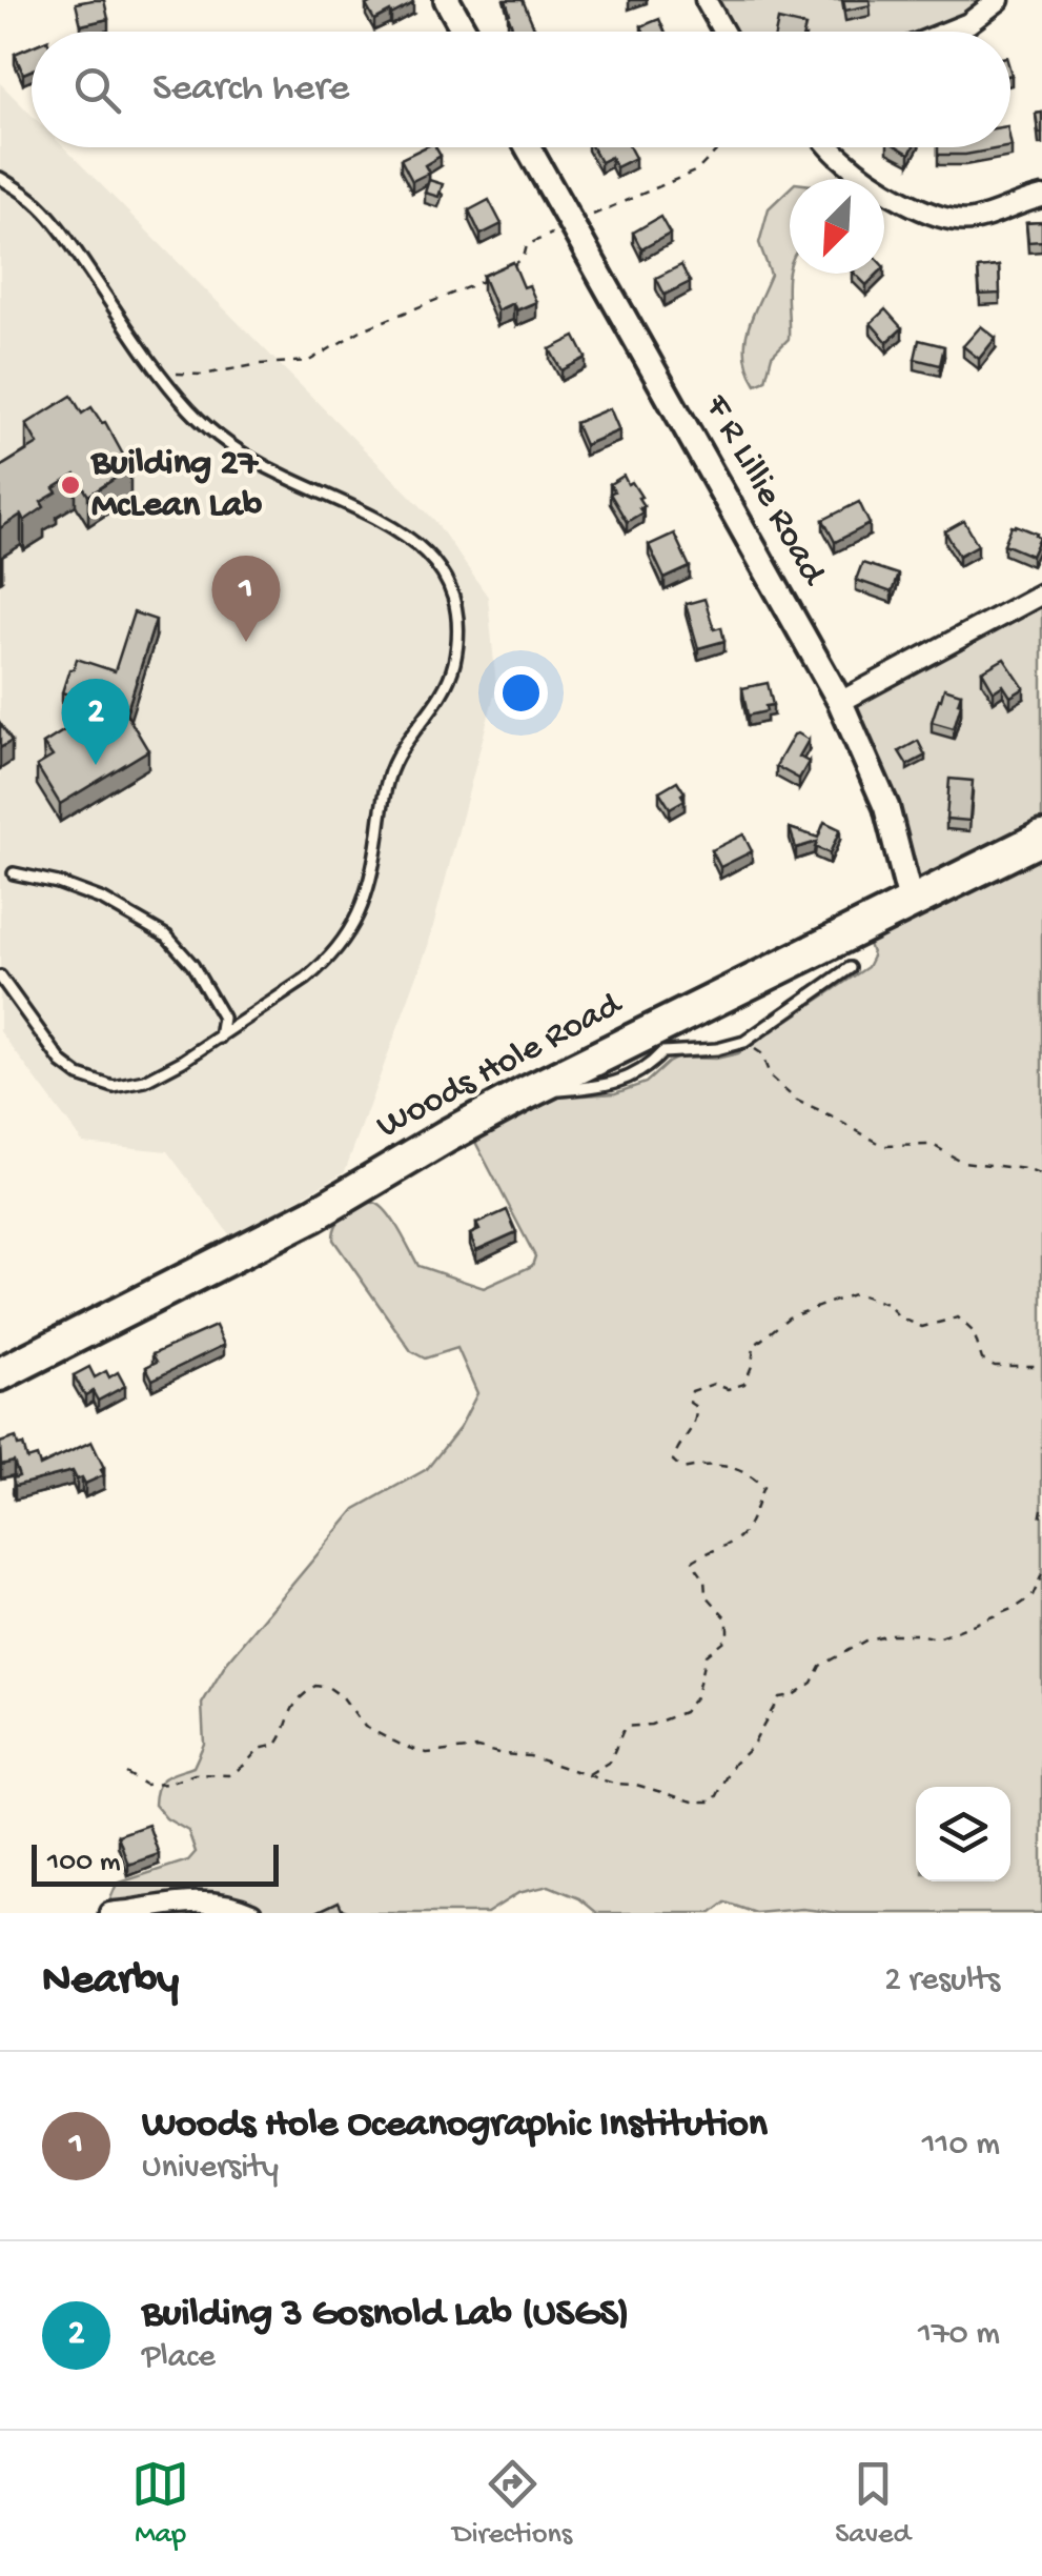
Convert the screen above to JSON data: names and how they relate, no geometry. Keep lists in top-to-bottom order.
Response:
{
  "streets": {
    "highway": ["Woods Hole Road"],
    "street": ["F R Lillie Road"]
  },
  "crossings": [
    ["F R Lillie Road", "Woods Hole Road"]
  ],
  "places": ["Building 27 McLean Lab"],
  "scale_bar": "100 m",
  "north": "bottom left",
  "page": {
    "search": "Search here",
    "pins": ["1", "2"],
    "scale": "100 m",
    "heading": ["Nearby", "2 results"],
    "list": [
      {
        "mark": "1",
        "name": "Woods Hole Oceanographic Institution",
        "note": "University",
        "value": "110 m"
      },
      {
        "mark": "2",
        "name": "Building 3 Gosnold Lab (USGS)",
        "note": "Place",
        "value": "170 m"
      }
    ],
    "nav": ["Map", "Directions", "Saved"]
  }
}
